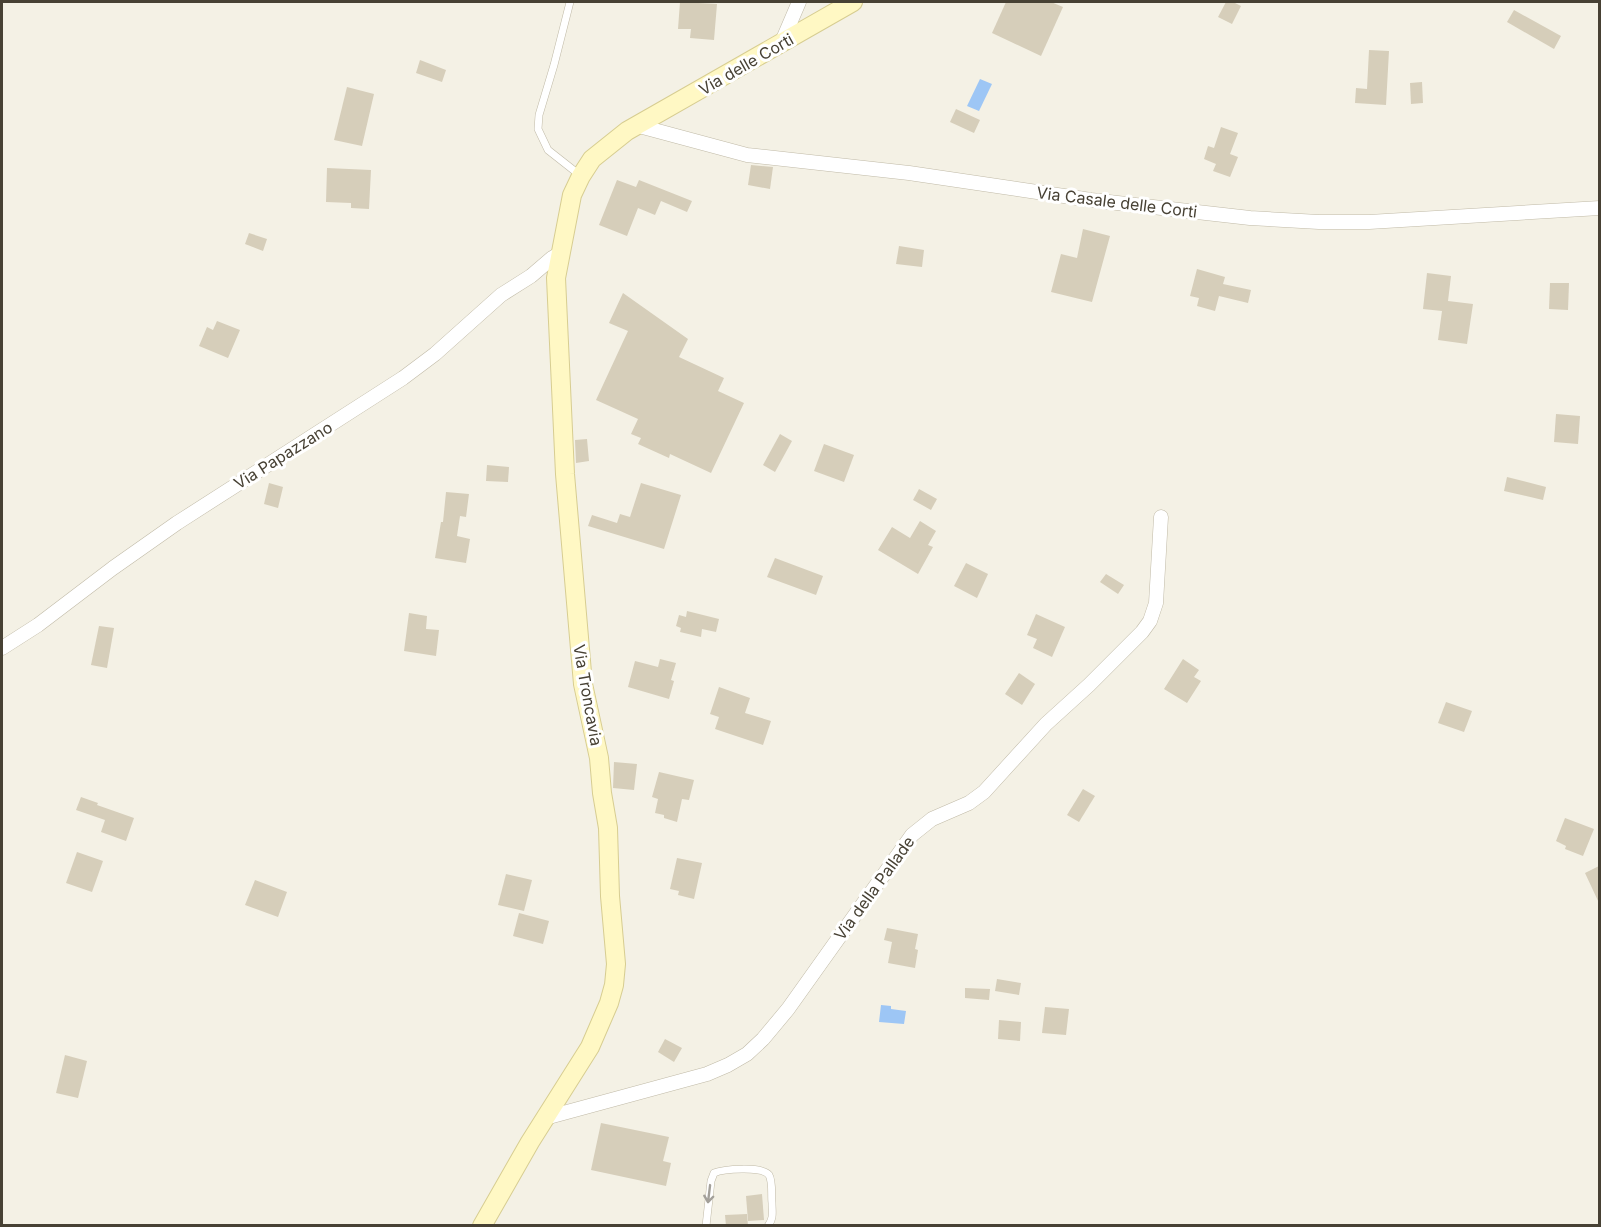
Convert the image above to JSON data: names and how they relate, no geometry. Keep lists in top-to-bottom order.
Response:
{
  "streets": {
    "street": [
      "Via delle Corti",
      "Via Casale delle Corti",
      "Via Papazzano",
      "Via Troncavia",
      "Via della Pallade"
    ]
  },
  "crossings": [
    ["Via delle Corti", "Via Casale delle Corti"],
    ["Via delle Corti", "Via Troncavia"],
    ["Via Casale delle Corti", "Via Troncavia"],
    ["Via Papazzano", "Via Troncavia"],
    ["Via Troncavia", "Via della Pallade"]
  ]
}
